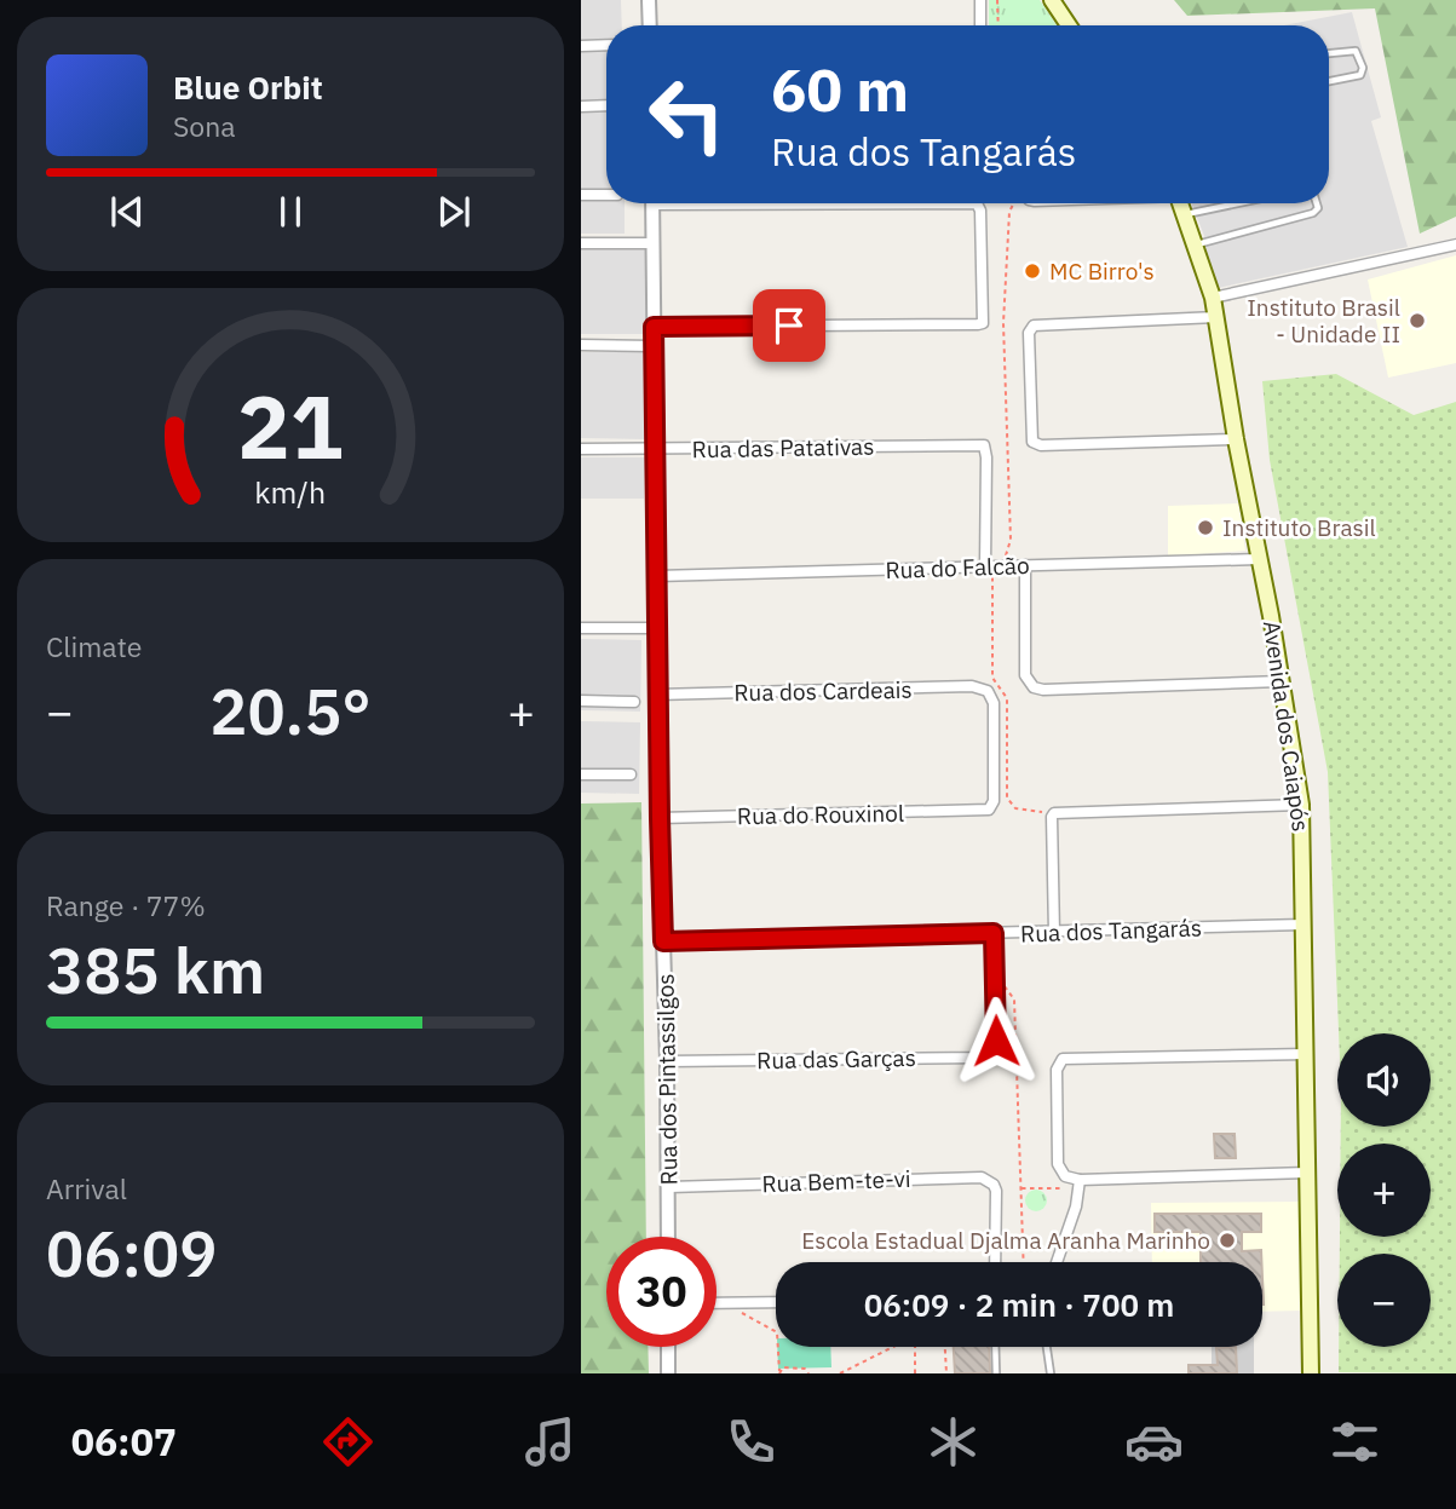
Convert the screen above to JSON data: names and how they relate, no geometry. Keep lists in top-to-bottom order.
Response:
{
  "streets": {
    "main road": ["Avenida dos Caiapós"],
    "street": [
      "Rua das Patativas",
      "Rua do Falcão",
      "Rua dos Cardeais",
      "Rua do Rouxinol",
      "Rua dos Tangarás",
      "Rua das Garças",
      "Rua dos Pintassilgos",
      "Rua Bem-te-vi"
    ]
  },
  "crossings": [
    ["Rua das Patativas", "Rua do Falcão"],
    ["Rua das Patativas", "Rua dos Pintassilgos"],
    ["Rua do Falcão", "Avenida dos Caiapós"],
    ["Rua do Falcão", "Rua dos Pintassilgos"],
    ["Rua dos Cardeais", "Rua do Rouxinol"],
    ["Rua dos Cardeais", "Rua dos Pintassilgos"],
    ["Avenida dos Caiapós", "Rua dos Tangarás"],
    ["Rua do Rouxinol", "Rua dos Pintassilgos"],
    ["Rua dos Tangarás", "Rua dos Pintassilgos"],
    ["Rua das Garças", "Rua dos Pintassilgos"],
    ["Rua dos Pintassilgos", "Rua Bem-te-vi"]
  ],
  "places": [
    "MC Birro's",
    "Instituto Brasil - Unidade II",
    "Instituto Brasil",
    "Escola Estadual Djalma Aranha Marinho"
  ],
  "page": {
    "turn": ["60 m", "Rua dos Tangarás"],
    "song": ["Blue Orbit", "Sona"],
    "tile": [
      "Climate",
      ["Range · 77%", "385 km"],
      ["Arrival", "06:09"]
    ],
    "heat": ["−", "20.5°", "+"],
    "map_buttons": ["+", "−"],
    "limit": "30",
    "trip": "06:09 · 2 min · 700 m",
    "tabs": "06:07",
    "gauge": ["21", "km/h"]
  }
}
